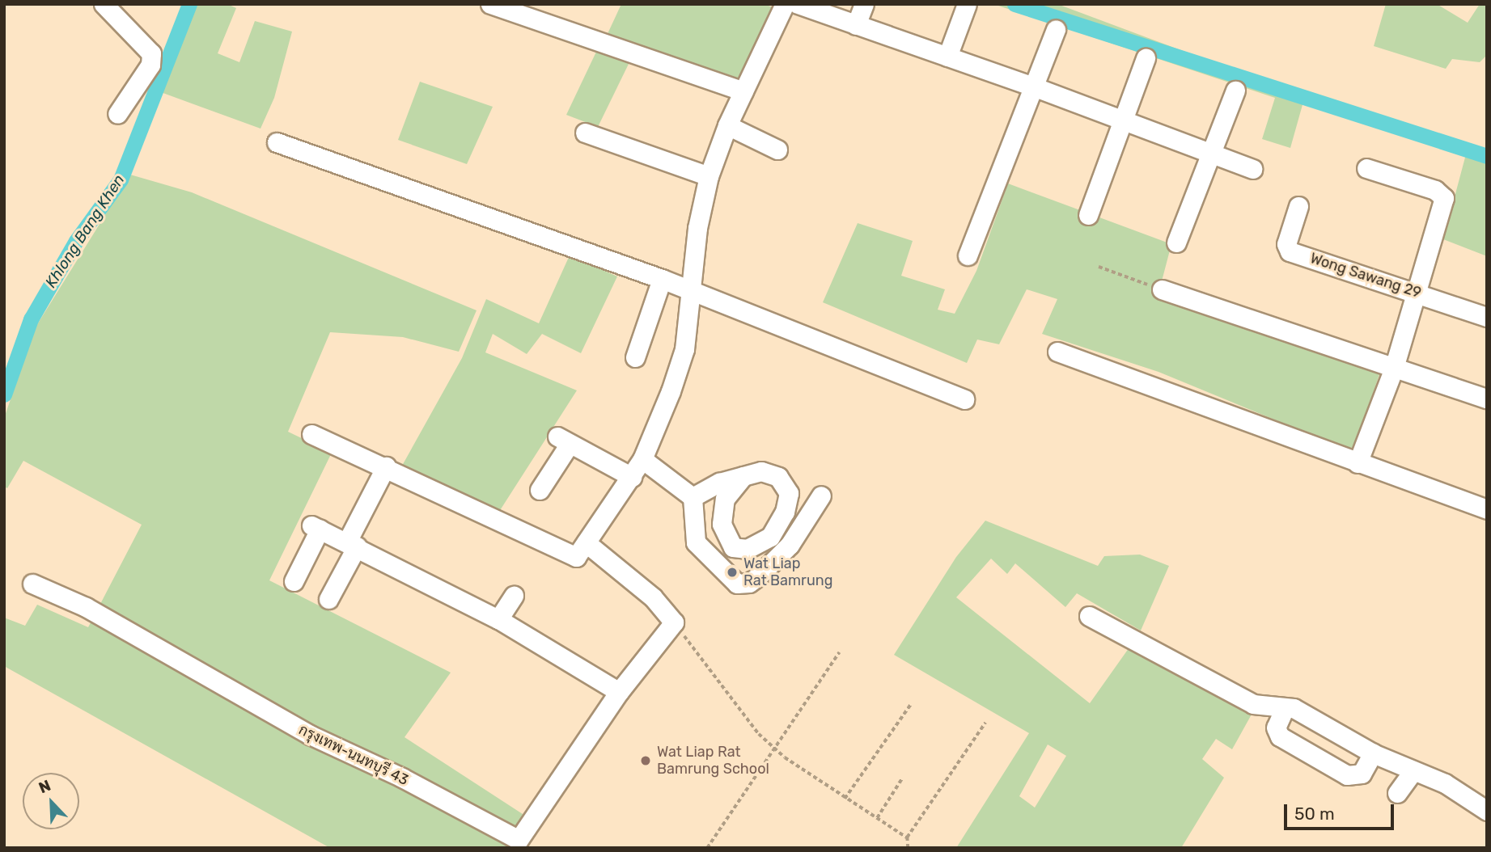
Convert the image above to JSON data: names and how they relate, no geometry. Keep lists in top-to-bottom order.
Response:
{
  "streets": {
    "street": ["Wong Sawang 29", "กรุงเทพ-นนทบุรี 43"]
  },
  "water": ["Khlong Bang Khen"],
  "places": ["Wat Liap Rat Bamrung", "Wat Liap Rat Bamrung School"],
  "scale_bar": "50 m",
  "north": "top left"
}
